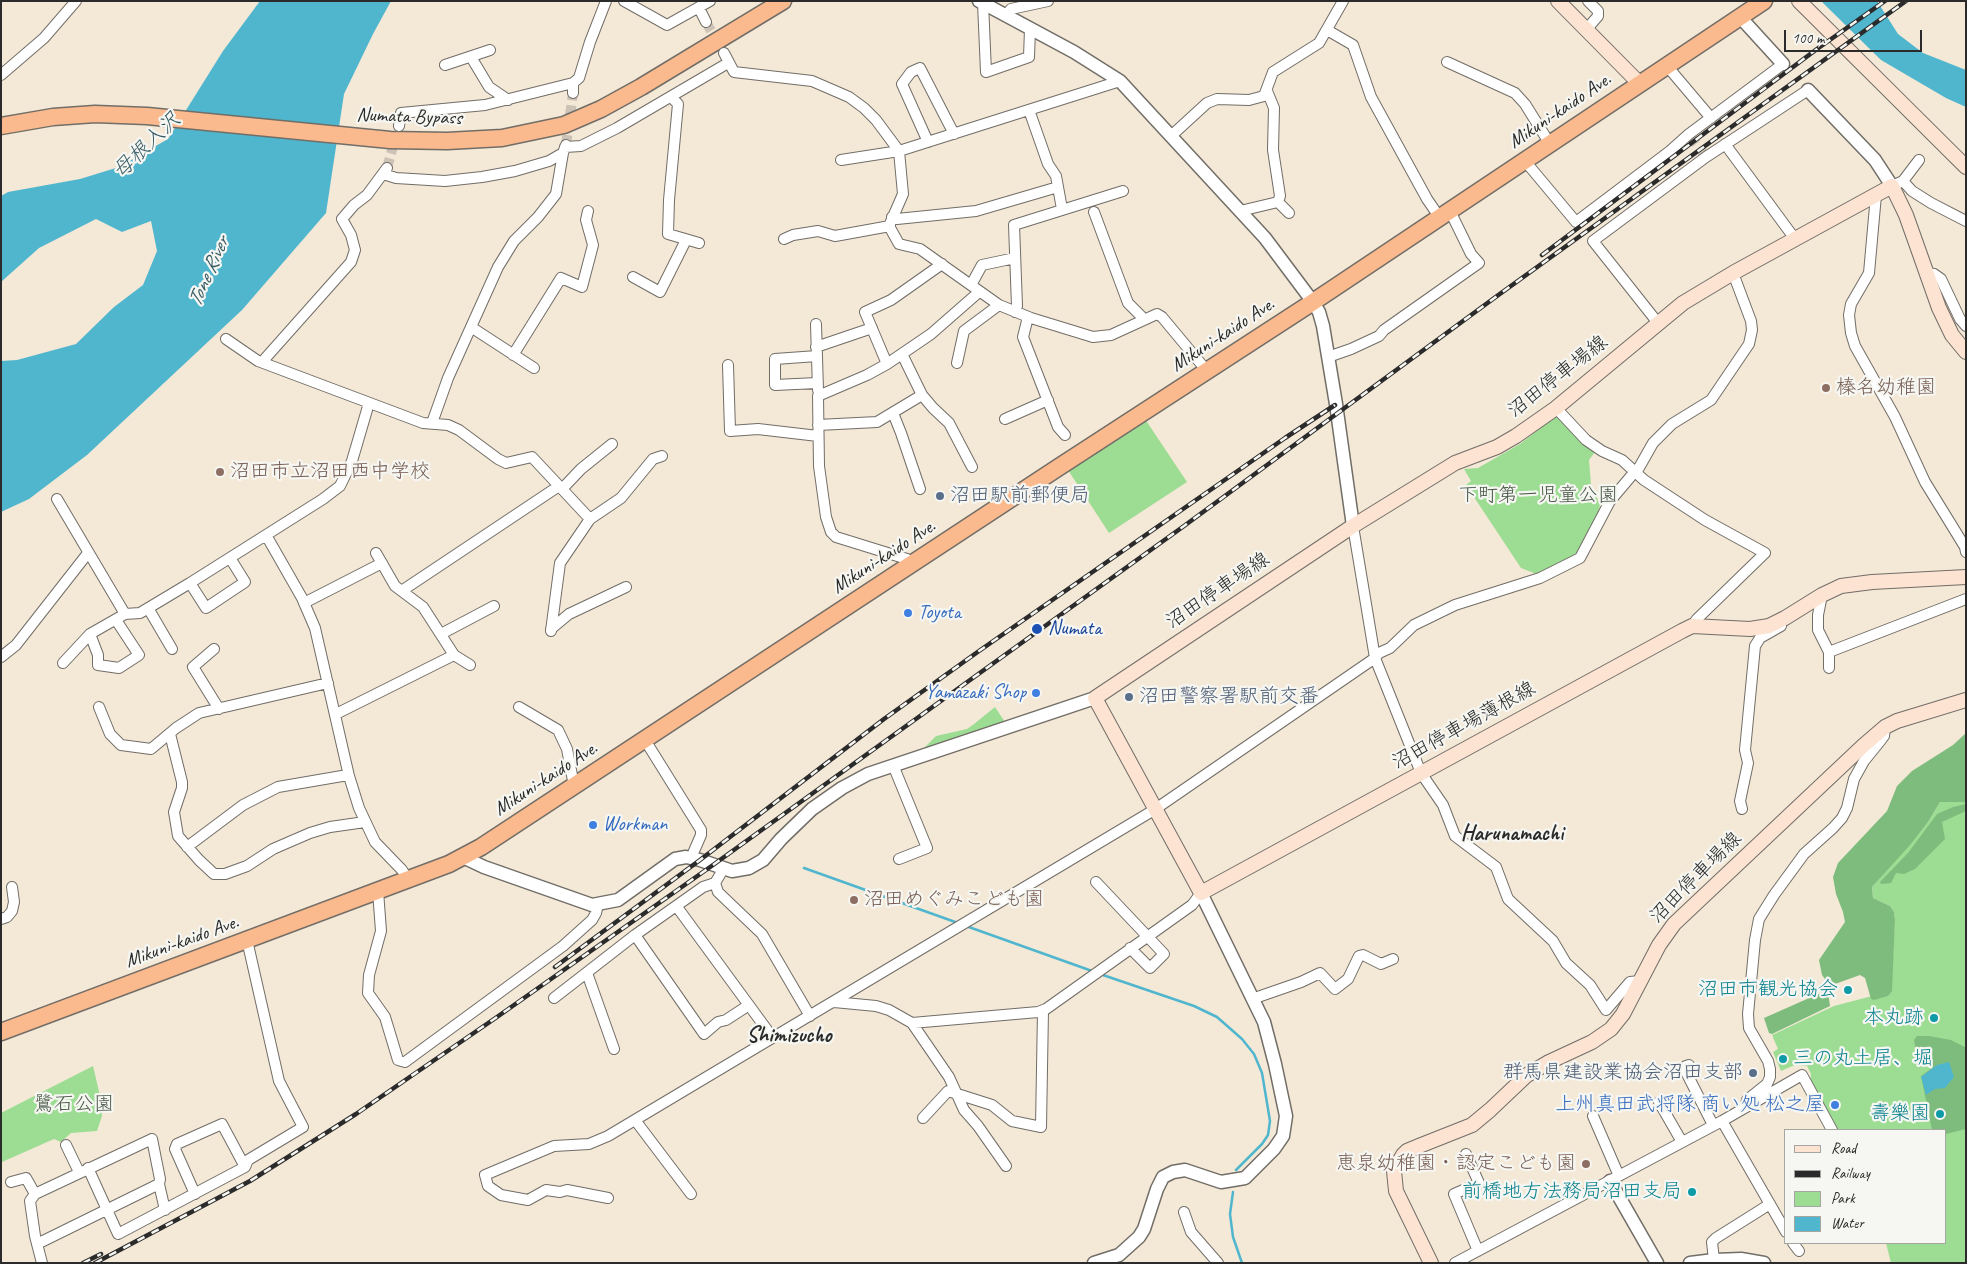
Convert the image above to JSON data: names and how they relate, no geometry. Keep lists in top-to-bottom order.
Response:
{
  "streets": {
    "highway": ["Mikuni-kaido Ave.", "Numata Bypass"],
    "main road": ["沼田停車場線", "沼田停車場薄根線"]
  },
  "districts": ["Harunamachi", "Shimizucho"],
  "water": ["母根入沢", "Tone River"],
  "parks": ["下町第一児童公園", "鷺石公園"],
  "places": [
    "榛名幼稚園",
    "沼田市立沼田西中学校",
    "沼田駅前郵便局",
    "Toyota",
    "Numata",
    "Yamazaki Shop",
    "沼田警察署駅前交番",
    "Workman",
    "沼田めぐみこども園",
    "沼田市観光協会",
    "本丸跡",
    "三の丸土居、堀",
    "群馬県建設業協会沼田支部",
    "上州真田武将隊 商い処 松之屋",
    "壽樂園",
    "恵泉幼稚園・認定こども園",
    "前橋地方法務局沼田支局"
  ],
  "legend": [
    "Road",
    "Railway",
    "Park",
    "Water"
  ],
  "scale_bar": "100 m"
}
